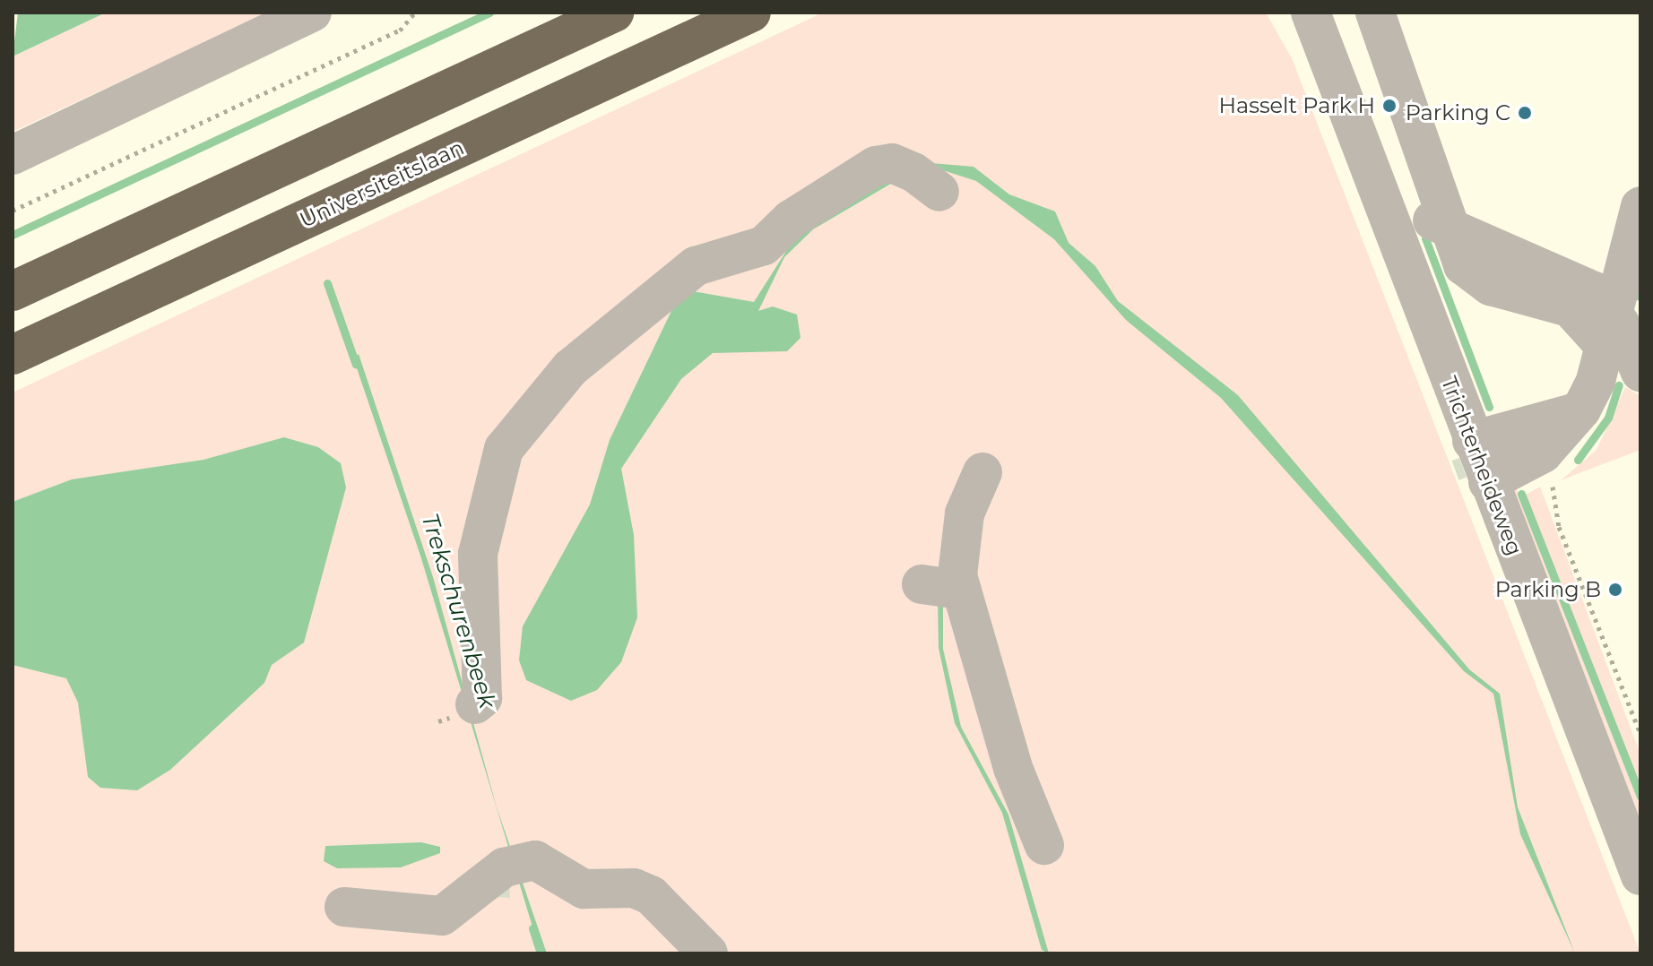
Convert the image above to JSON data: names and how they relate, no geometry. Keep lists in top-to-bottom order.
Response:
{
  "streets": {
    "highway": ["Universiteitslaan"],
    "street": ["Trichterheideweg"]
  },
  "water": ["Trekschurenbeek"],
  "places": ["Hasselt Park H", "Parking C", "Parking B"]
}
